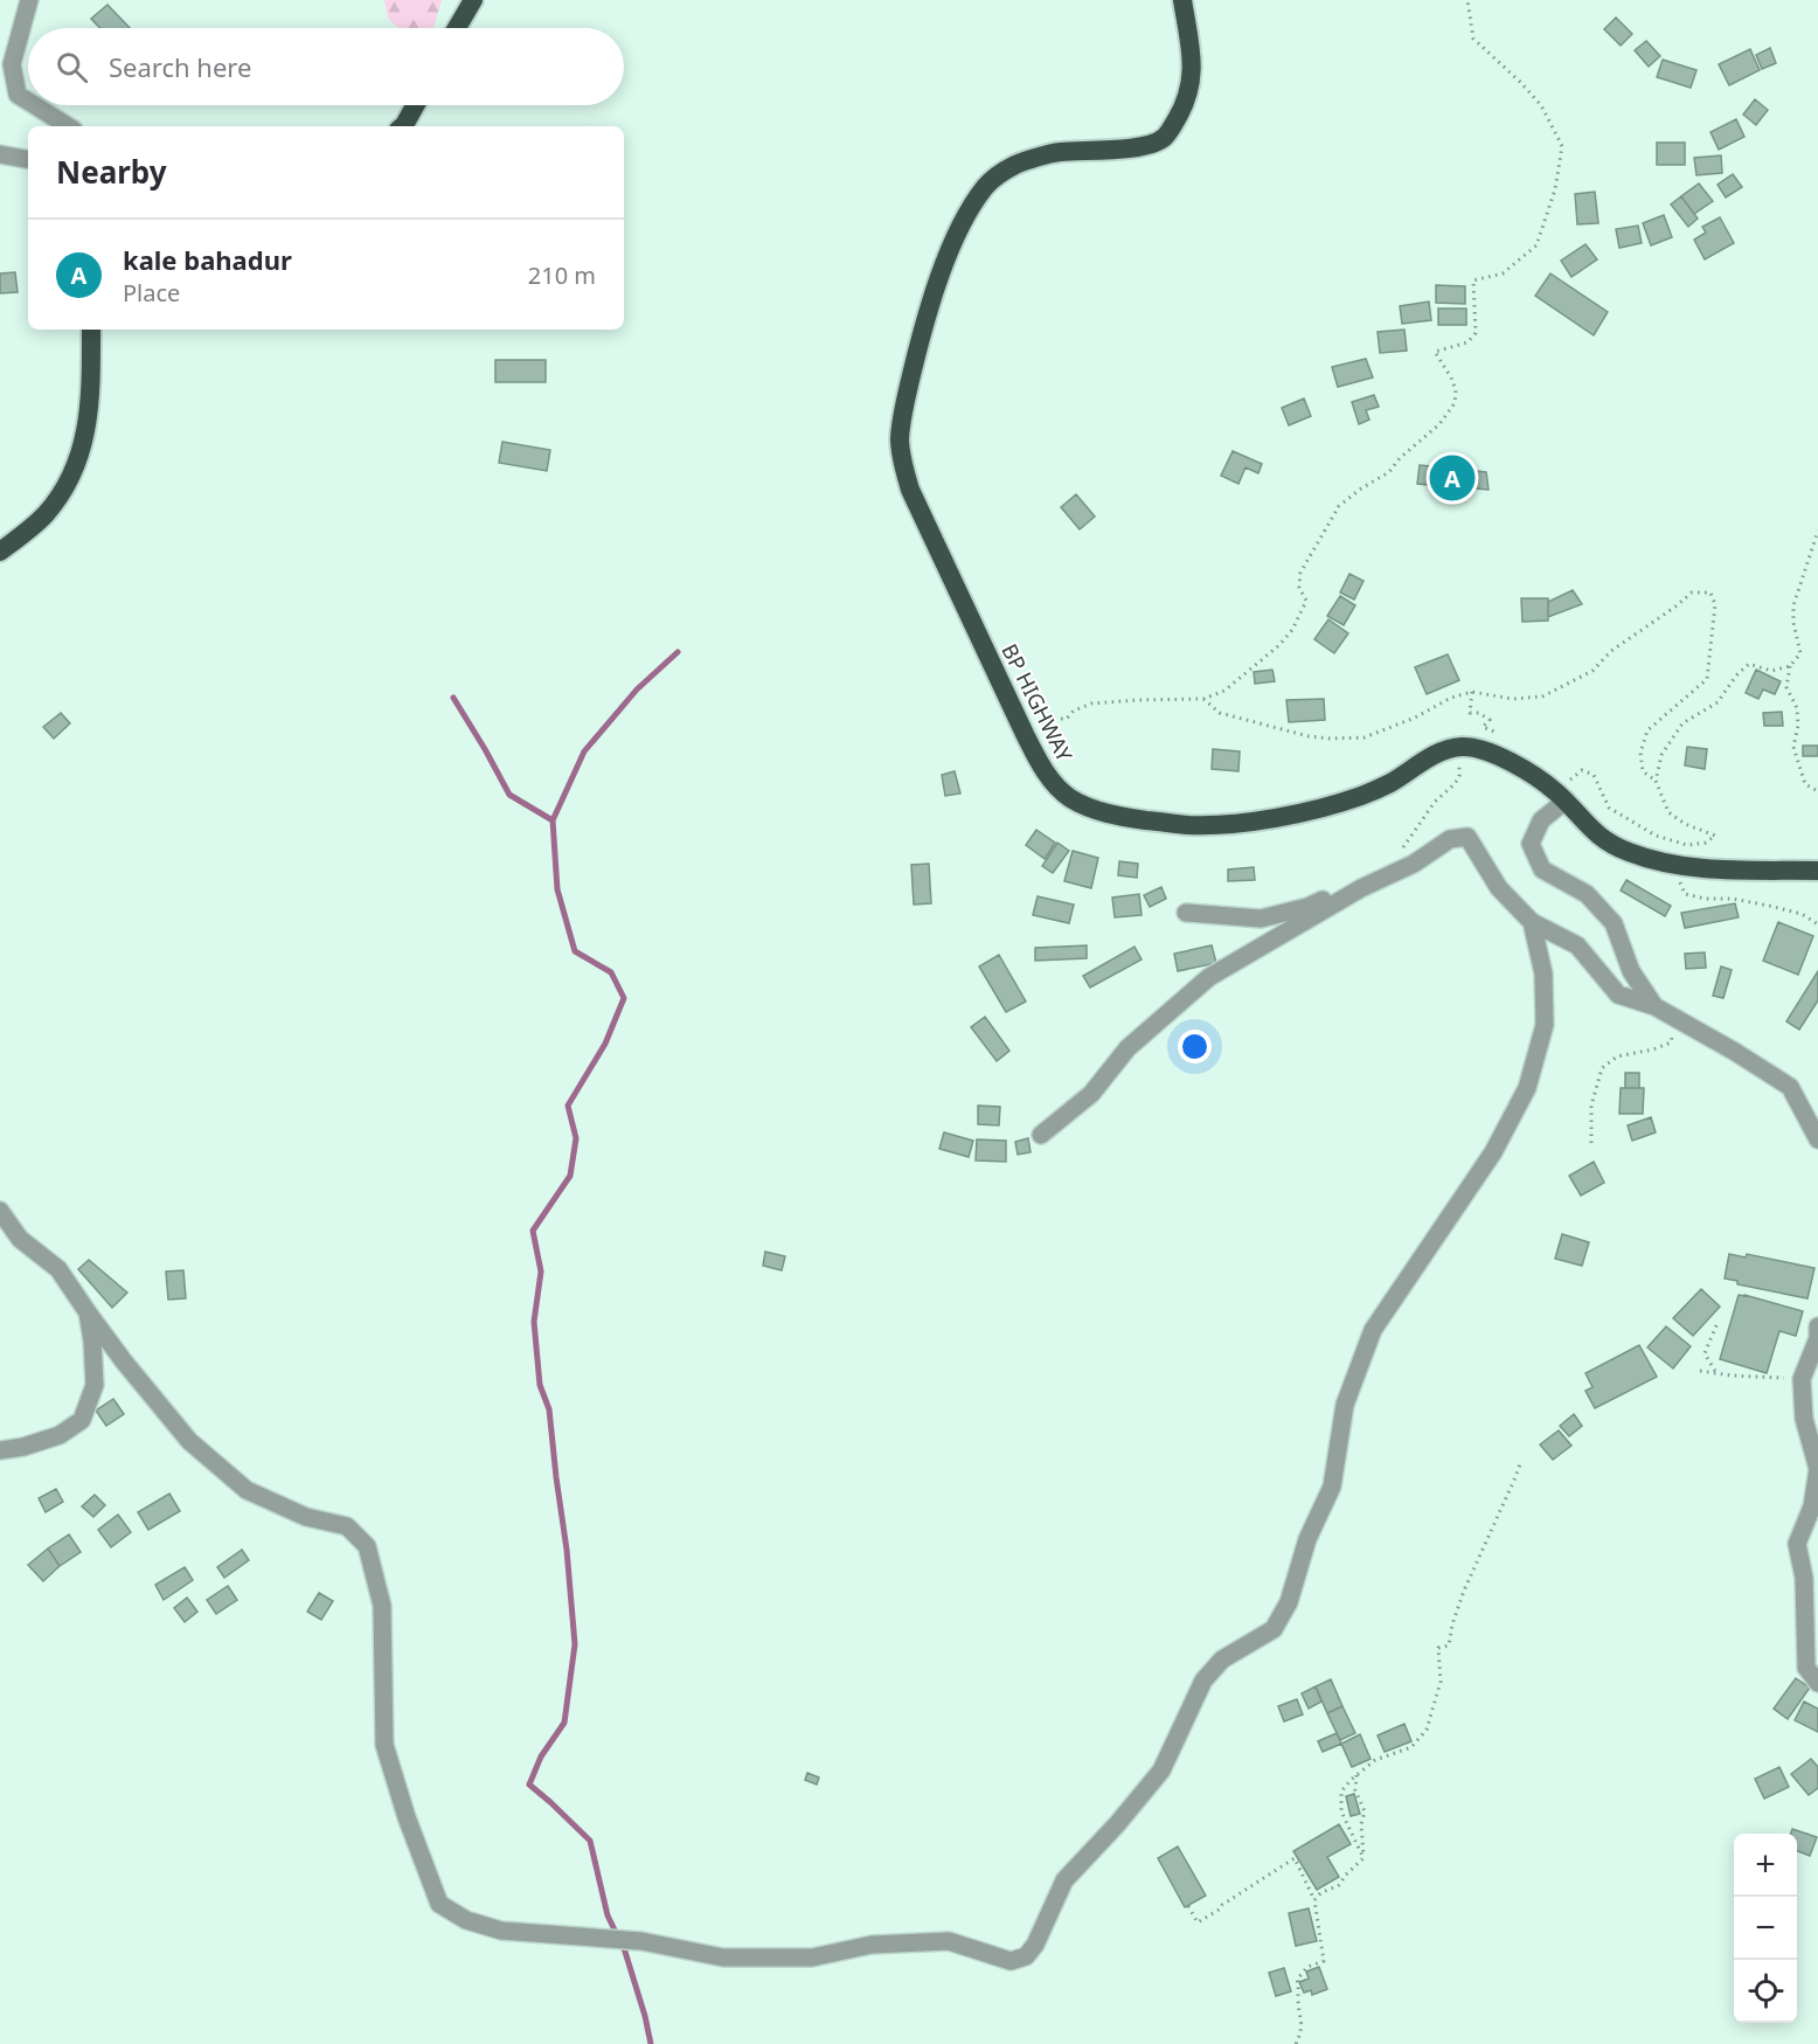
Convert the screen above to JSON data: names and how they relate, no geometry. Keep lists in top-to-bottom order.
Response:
{
  "streets": {
    "highway": ["BP HIGHWAY"]
  },
  "page": {
    "search": "Search here",
    "heading": "Nearby",
    "list": [
      {
        "mark": "A",
        "name": "kale bahadur",
        "note": "Place",
        "value": "210 m"
      }
    ],
    "pins": "A",
    "map_buttons": ["+", "−"]
  }
}
